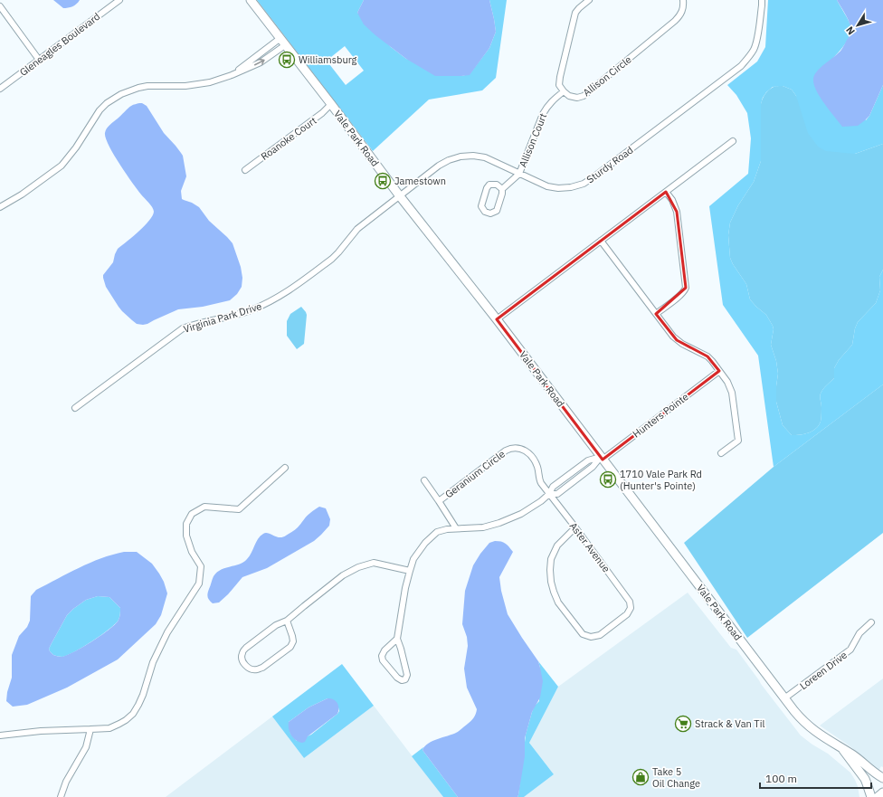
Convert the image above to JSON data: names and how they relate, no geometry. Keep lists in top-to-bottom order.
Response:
{
  "streets": {
    "main road": ["Vale Park Road"],
    "street": [
      "Gleneagles Boulevard",
      "Allison Circle",
      "Roanoke Court",
      "Allison Court",
      "Sturdy Road",
      "Virginia Park Drive",
      "Hunters Pointe",
      "Geranium Circle",
      "Aster Avenue",
      "Loreen Drive"
    ]
  },
  "crossings": [
    ["Allison Circle", "Allison Court"],
    ["Roanoke Court", "Vale Park Road"],
    ["Vale Park Road", "Sturdy Road"],
    ["Vale Park Road", "Virginia Park Drive"],
    ["Vale Park Road", "Hunters Pointe"],
    ["Vale Park Road", "Loreen Drive"],
    ["Allison Court", "Sturdy Road"],
    ["Sturdy Road", "Virginia Park Drive"],
    ["Hunters Pointe", "Geranium Circle"],
    ["Hunters Pointe", "Aster Avenue"],
    ["Geranium Circle", "Aster Avenue"]
  ],
  "places": {
    "bus stop": ["Williamsburg", "Jamestown", "1710 Vale Park Rd (Hunter's Pointe)"],
    "supermarket": ["Strack & Van Til"],
    "shop": ["Take 5 Oil Change"]
  },
  "scale_bar": "100 m",
  "north": "bottom left"
}
